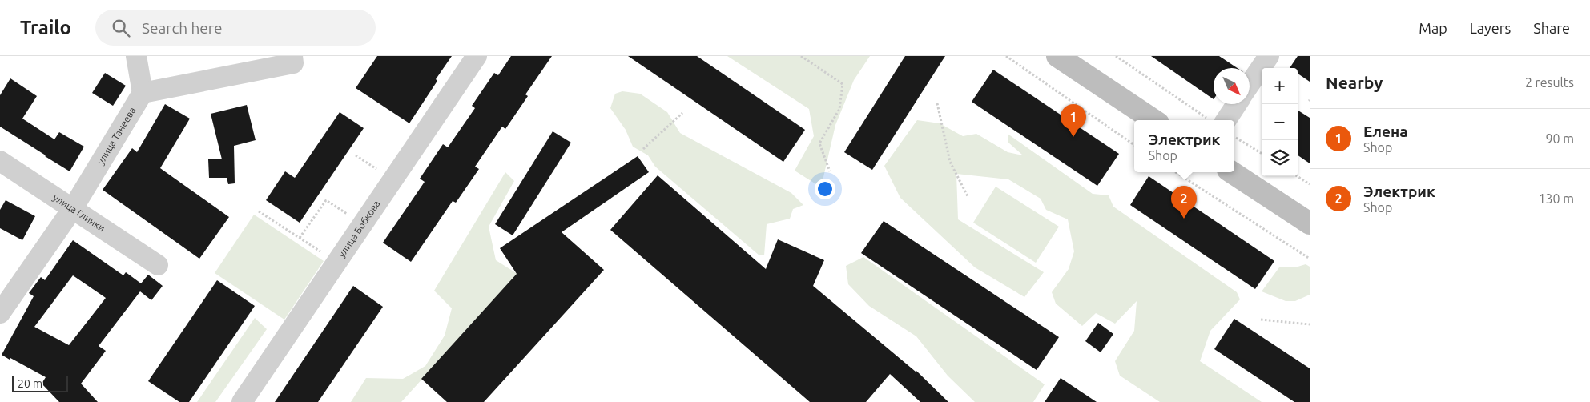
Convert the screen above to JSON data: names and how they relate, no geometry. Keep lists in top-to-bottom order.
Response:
{
  "streets": {
    "street": ["улица Танеева", "улица Глинки", "улица Бобкова"]
  },
  "crossings": [
    ["улица Танеева", "улица Глинки"]
  ],
  "scale_bar": "20 m",
  "north": "bottom right",
  "page": {
    "header": "Trailo",
    "search": "Search here",
    "nav": ["Map", "Layers", "Share"],
    "heading": ["Nearby", "2 results"],
    "map_buttons": ["+", "−"],
    "pins": ["1", "2"],
    "list": [
      {
        "mark": "1",
        "name": "Елена",
        "note": "Shop",
        "value": "90 m"
      },
      {
        "mark": "2",
        "name": "Электрик",
        "note": "Shop",
        "value": "130 m"
      }
    ],
    "popup": ["Электрик", "Shop"],
    "scale": "20 m"
  }
}
